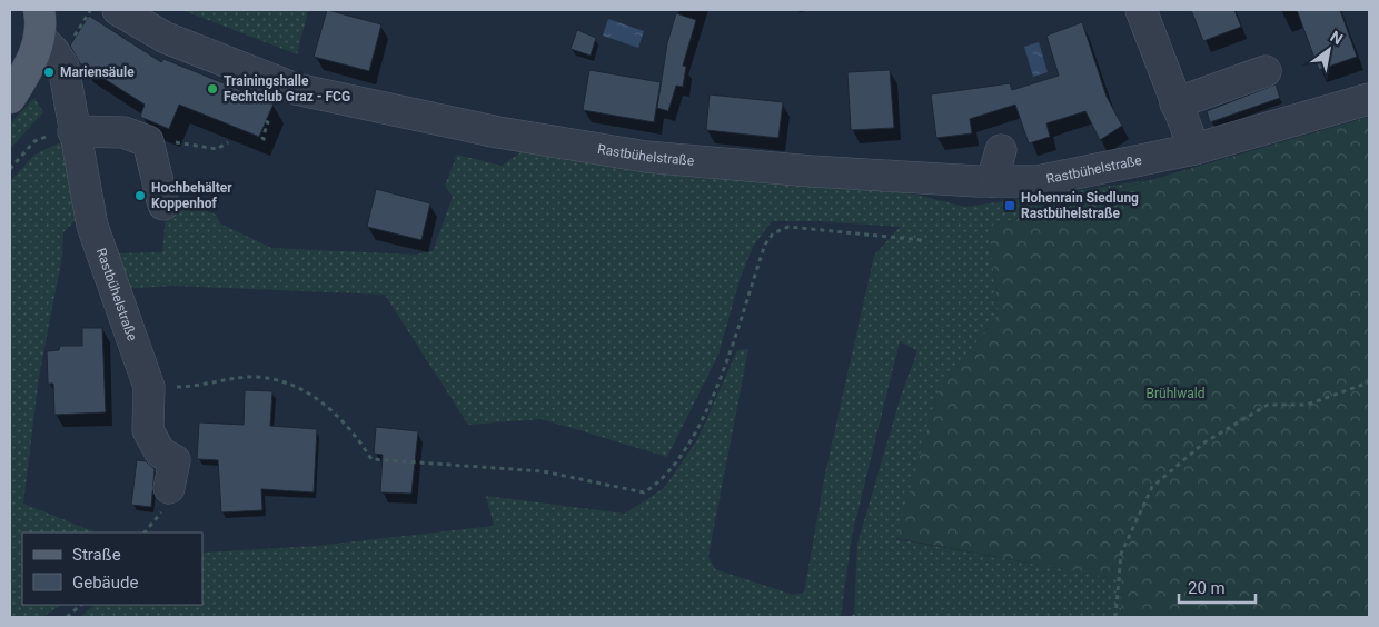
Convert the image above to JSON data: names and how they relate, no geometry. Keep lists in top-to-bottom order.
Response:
{
  "streets": {
    "street": ["Rastbühelstraße"]
  },
  "parks": ["Brühlwald"],
  "places": {
    "other": ["Mariensäule", "Trainingshalle Fechtclub Graz - FCG", "Hochbehälter Koppenhof"],
    "transit": ["Hohenrain Siedlung Rastbühelstraße"]
  },
  "legend": ["Straße", "Gebäude"],
  "scale_bar": "20 m",
  "north": "top right"
}
